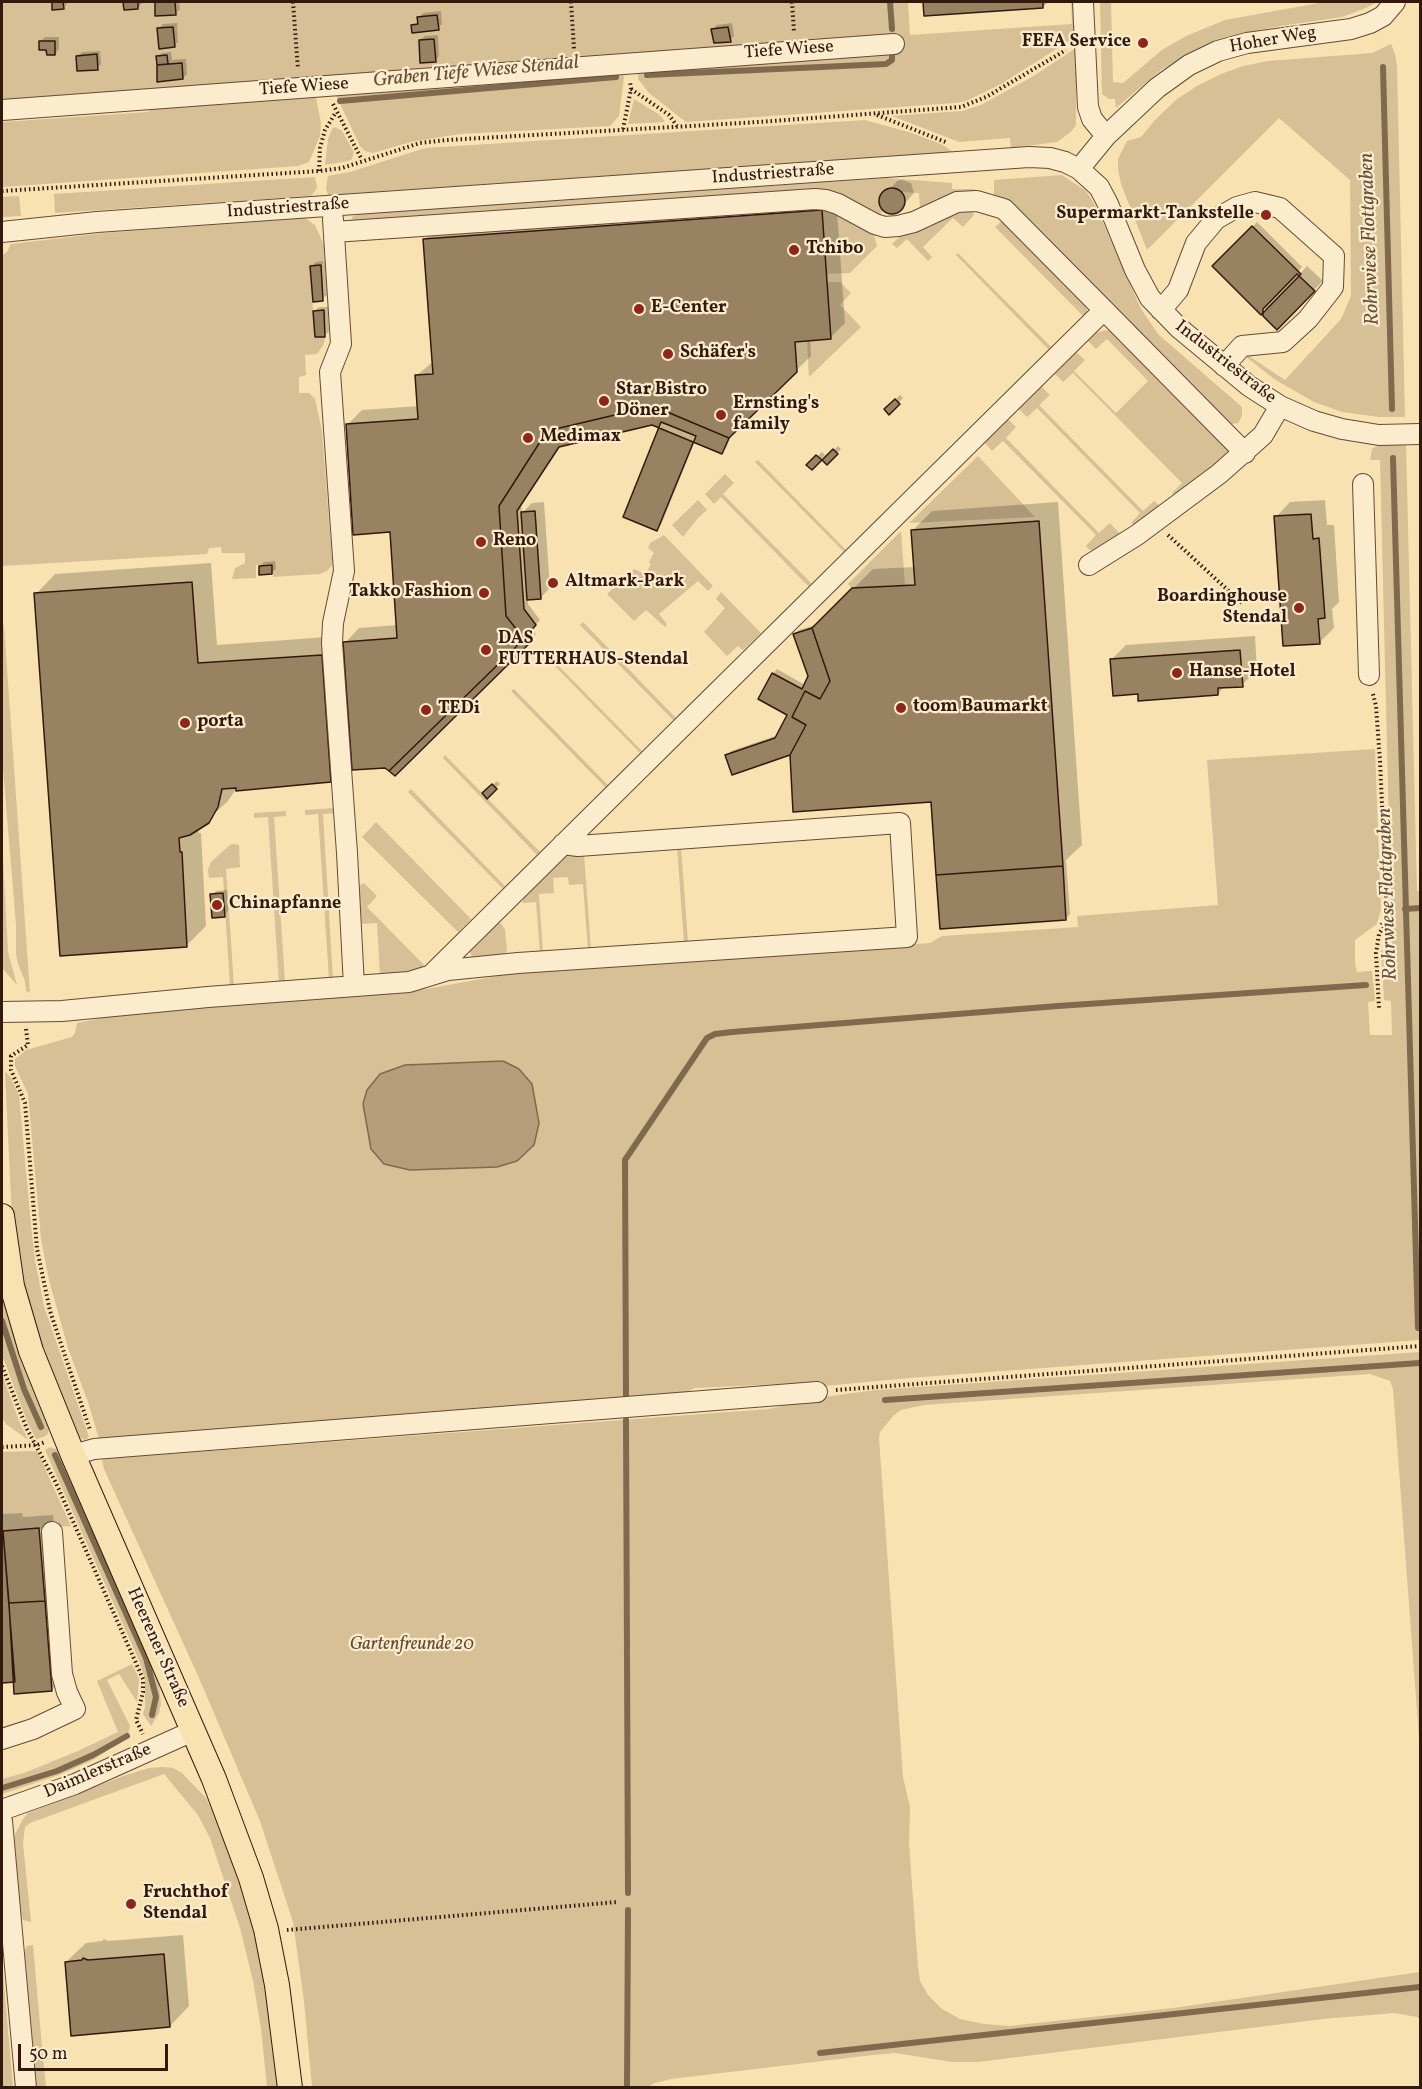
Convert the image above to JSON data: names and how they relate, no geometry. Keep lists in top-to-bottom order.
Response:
{
  "streets": {
    "main road": ["Heerener Straße"],
    "street": [
      "Hoher Weg",
      "Tiefe Wiese",
      "Industriestraße",
      "Daimlerstraße"
    ]
  },
  "crossings": [
    ["Hoher Weg", "Industriestraße"],
    ["Heerener Straße", "Daimlerstraße"]
  ],
  "water": ["Graben Tiefe Wiese Stendal", "Rohrwiese Flottgraben"],
  "parks": ["Gartenfreunde 20"],
  "places": [
    "FEFA Service",
    "Supermarkt-Tankstelle",
    "Tchibo",
    "E-Center",
    "Schäfer's",
    "Star Bistro Döner",
    "Ernsting's family",
    "Medimax",
    "Reno",
    "Altmark-Park",
    "Takko Fashion",
    "Boardinghouse Stendal",
    "DAS FUTTERHAUS-Stendal",
    "Hanse-Hotel",
    "toom Baumarkt",
    "TEDi",
    "porta",
    "Chinapfanne",
    "Fruchthof Stendal"
  ],
  "scale_bar": "50 m"
}
